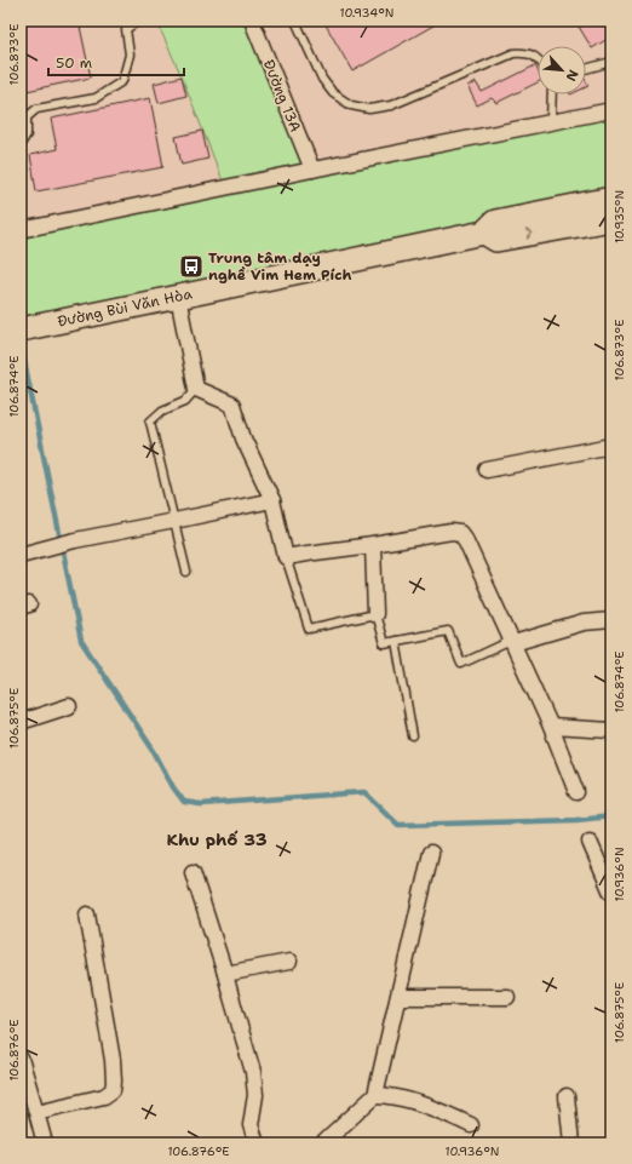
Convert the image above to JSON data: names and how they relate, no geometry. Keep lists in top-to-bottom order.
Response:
{
  "streets": {
    "main road": ["Đường Bùi Văn Hòa"],
    "street": ["Đường 13A"]
  },
  "districts": ["Khu phố 33"],
  "places": {
    "bus stop": ["Trung tâm dạy nghề Vim Hem Pích"]
  },
  "scale_bar": "50 m",
  "north": "bottom right",
  "coordinates": [
    "10.934°N",
    "106.873°E",
    "10.935°N",
    "106.874°E",
    "106.875°E",
    "10.936°N",
    "106.876°E"
  ]
}
